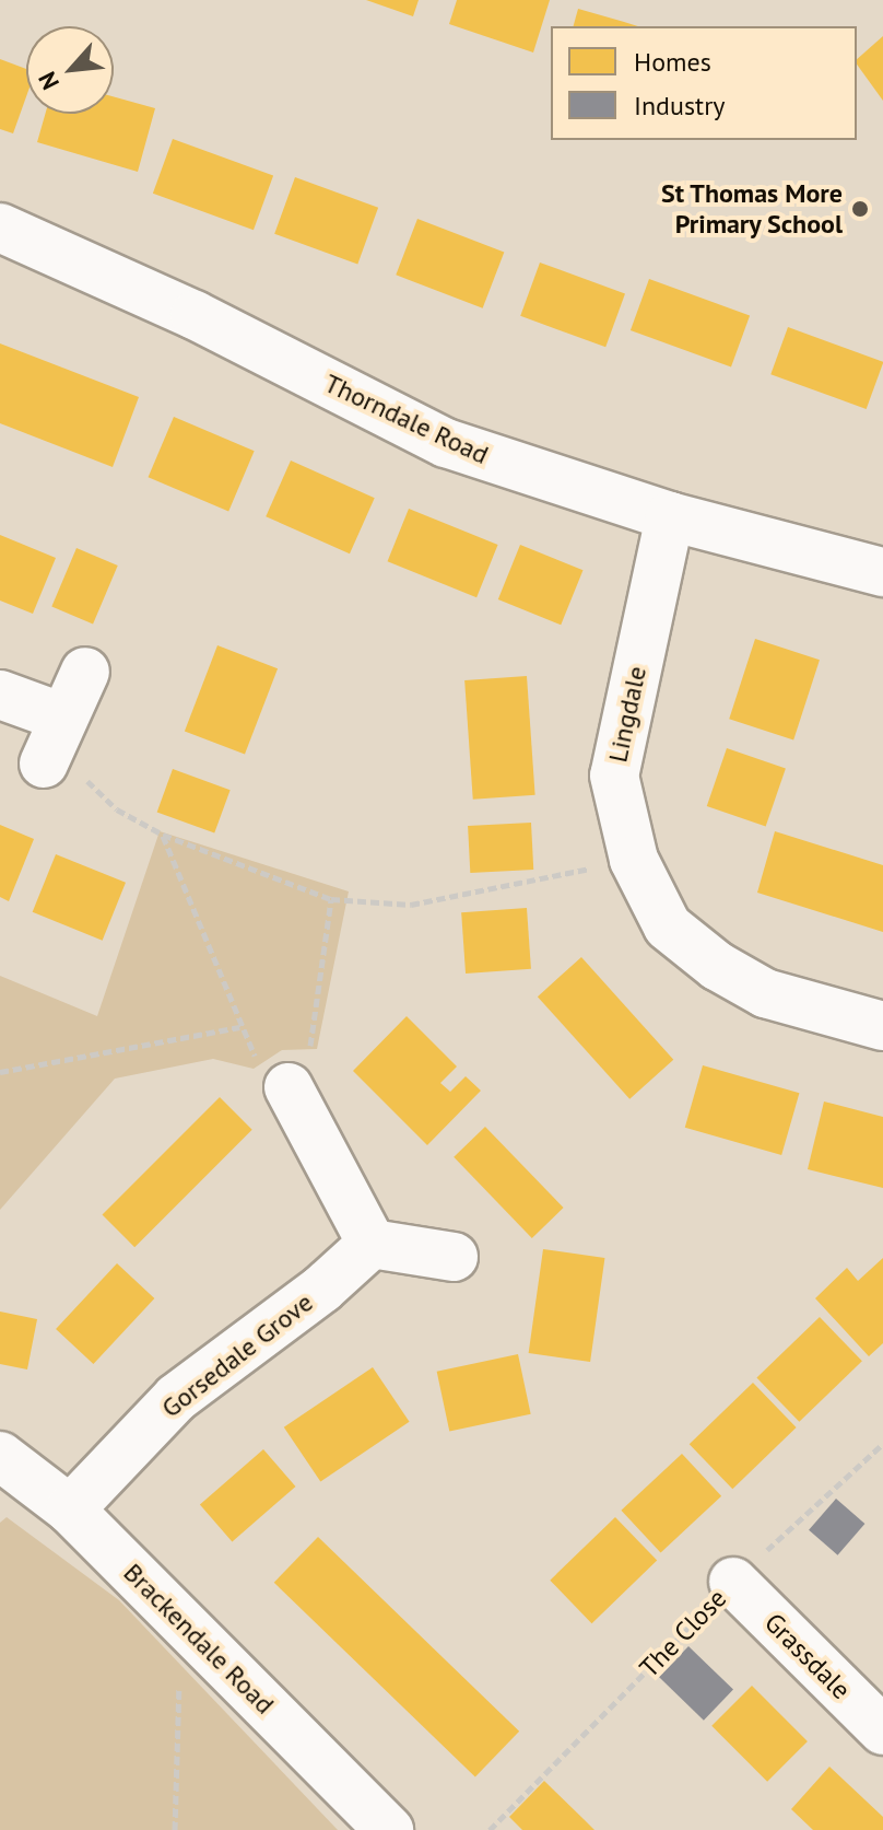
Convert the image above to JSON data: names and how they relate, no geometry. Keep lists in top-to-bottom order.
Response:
{
  "streets": {
    "street": [
      "Thorndale Road",
      "Lingdale",
      "Gorsedale Grove",
      "Brackendale Road",
      "Grassdale"
    ],
    "path": ["The Close"]
  },
  "crossings": [
    ["Thorndale Road", "Lingdale"],
    ["Gorsedale Grove", "Brackendale Road"],
    ["The Close", "Grassdale"]
  ],
  "places": ["St Thomas More Primary School"],
  "legend": ["Homes", "Industry"],
  "north": "bottom left"
}
